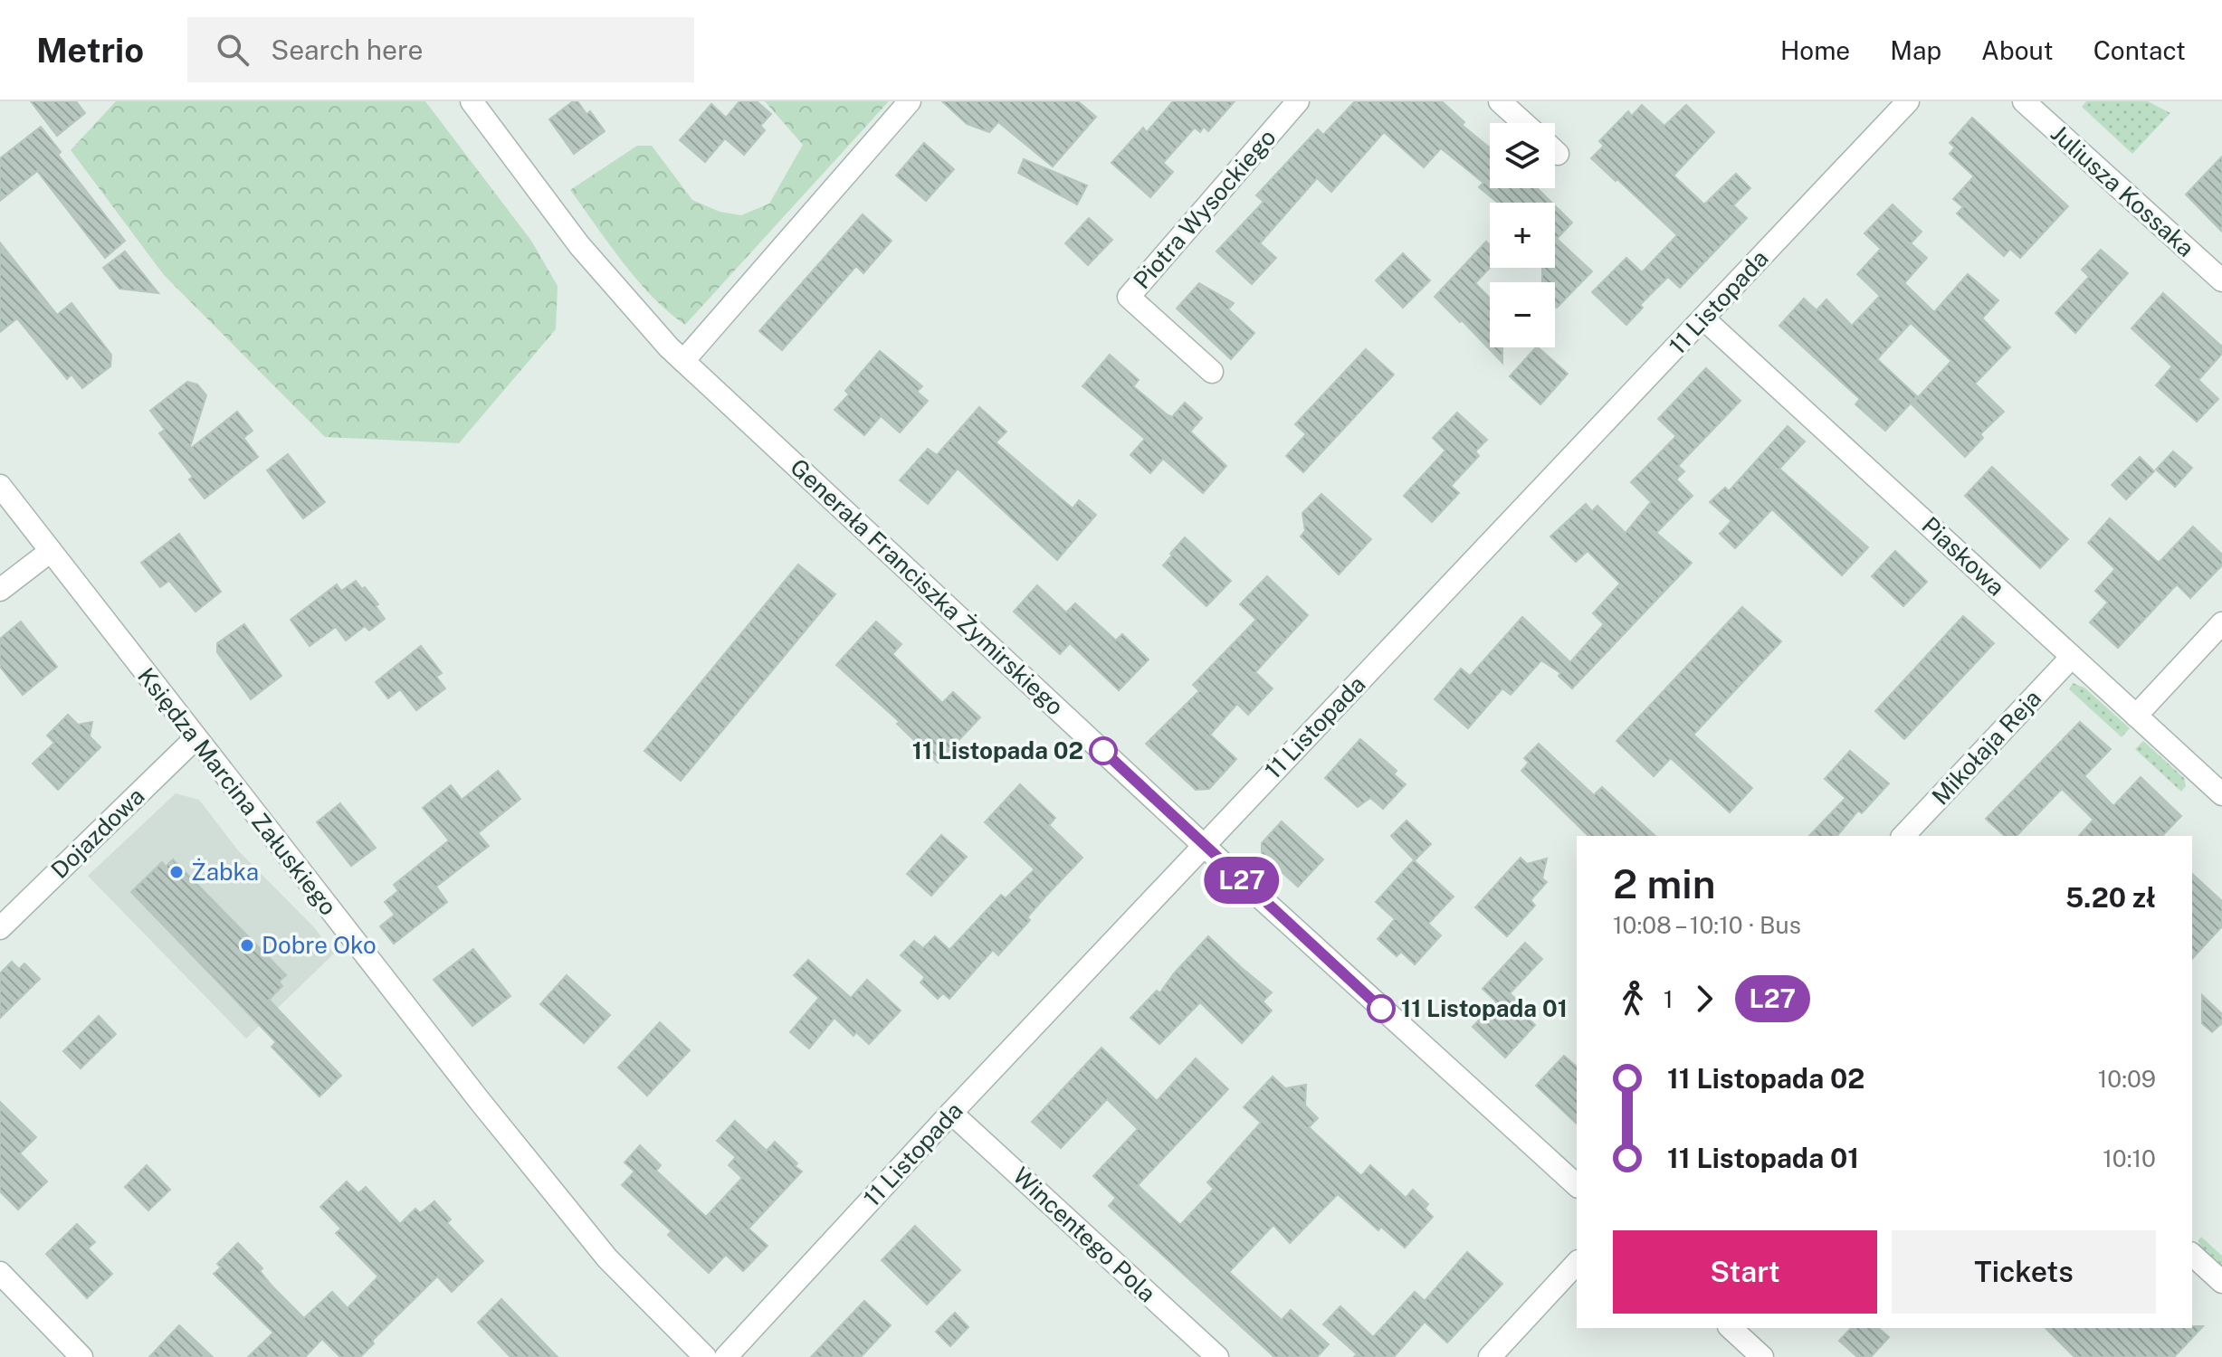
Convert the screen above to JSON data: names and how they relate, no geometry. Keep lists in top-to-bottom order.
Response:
{
  "streets": {
    "street": [
      "Juliusza Kossaka",
      "Piotra Wysockiego",
      "11 Listopada",
      "Piaskowa",
      "Generała Franciszka Żymirskiego",
      "Mikołaja Reja",
      "Księdza Marcina Załuskiego",
      "Dojazdowa",
      "Wincentego Pola"
    ]
  },
  "crossings": [
    ["11 Listopada", "Piaskowa"],
    ["11 Listopada", "Generała Franciszka Żymirskiego"],
    ["11 Listopada", "Wincentego Pola"],
    ["Piaskowa", "Mikołaja Reja"],
    ["Księdza Marcina Załuskiego", "Dojazdowa"]
  ],
  "places": [
    "11 Listopada 02",
    "Żabka",
    "Dobre Oko",
    "11 Listopada 01"
  ],
  "lines": ["bus line L27"],
  "page": {
    "header": "Metrio",
    "search": "Search here",
    "nav": [
      "Home",
      "Map",
      "About",
      "Contact"
    ],
    "on_map": "L27",
    "map_buttons": ["+", "−"],
    "heading": ["2 min", "10:08 – 10:10 · Bus", "5.20 zł"],
    "legs": ["1", "L27"],
    "list": [
      {
        "name": "11 Listopada 02",
        "value": "10:09"
      },
      {
        "name": "11 Listopada 01",
        "value": "10:10"
      }
    ],
    "buttons": ["Start", "Tickets"]
  }
}
